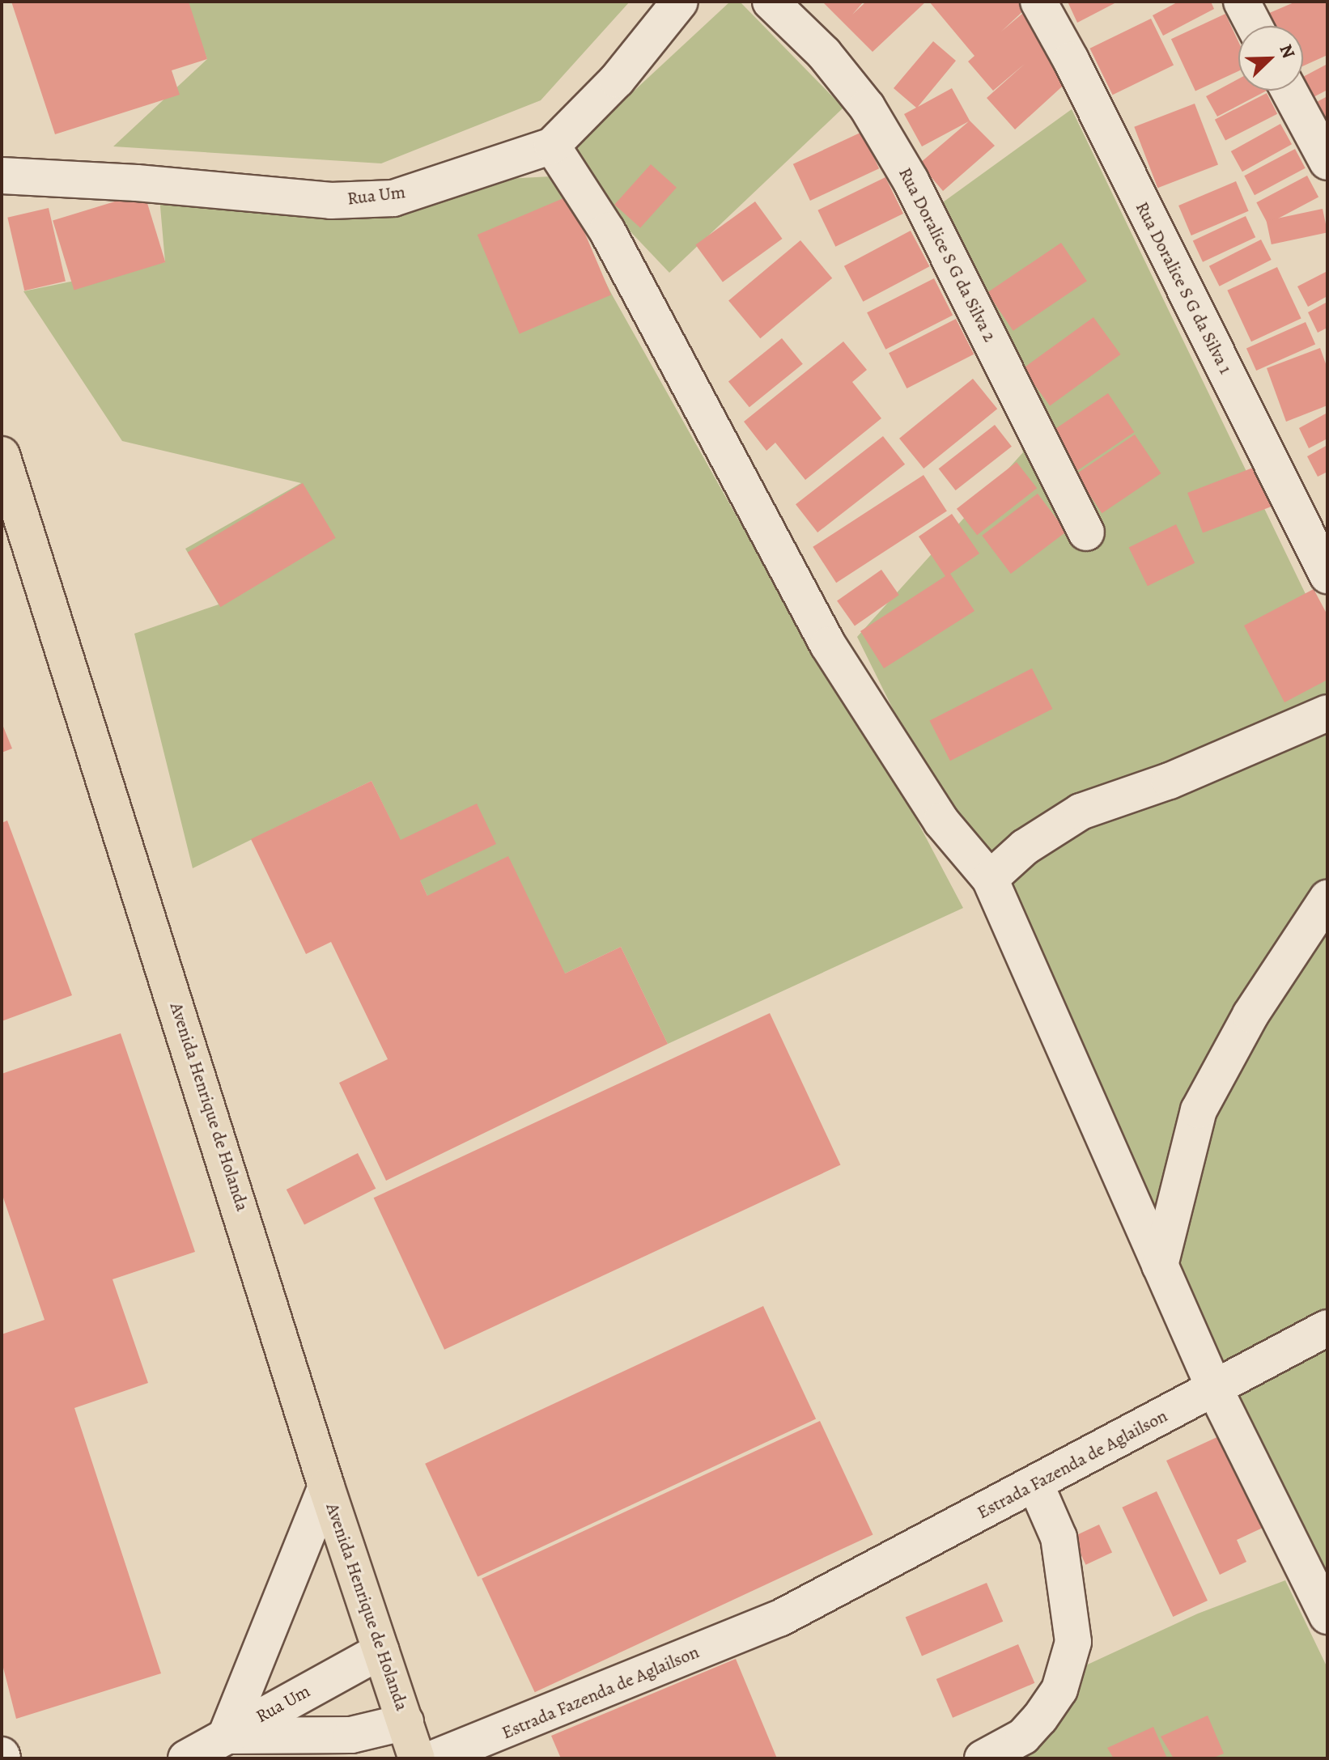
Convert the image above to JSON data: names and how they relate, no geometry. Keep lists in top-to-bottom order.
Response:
{
  "streets": {
    "main road": ["Avenida Henrique de Holanda"],
    "street": [
      "Rua Um",
      "Rua Doralice S G da Silva 2",
      "Rua Doralice S G da Silva 1",
      "Estrada Fazenda de Aglailson"
    ]
  },
  "crossings": [
    ["Rua Um", "Avenida Henrique de Holanda"]
  ],
  "north": "top right"
}
